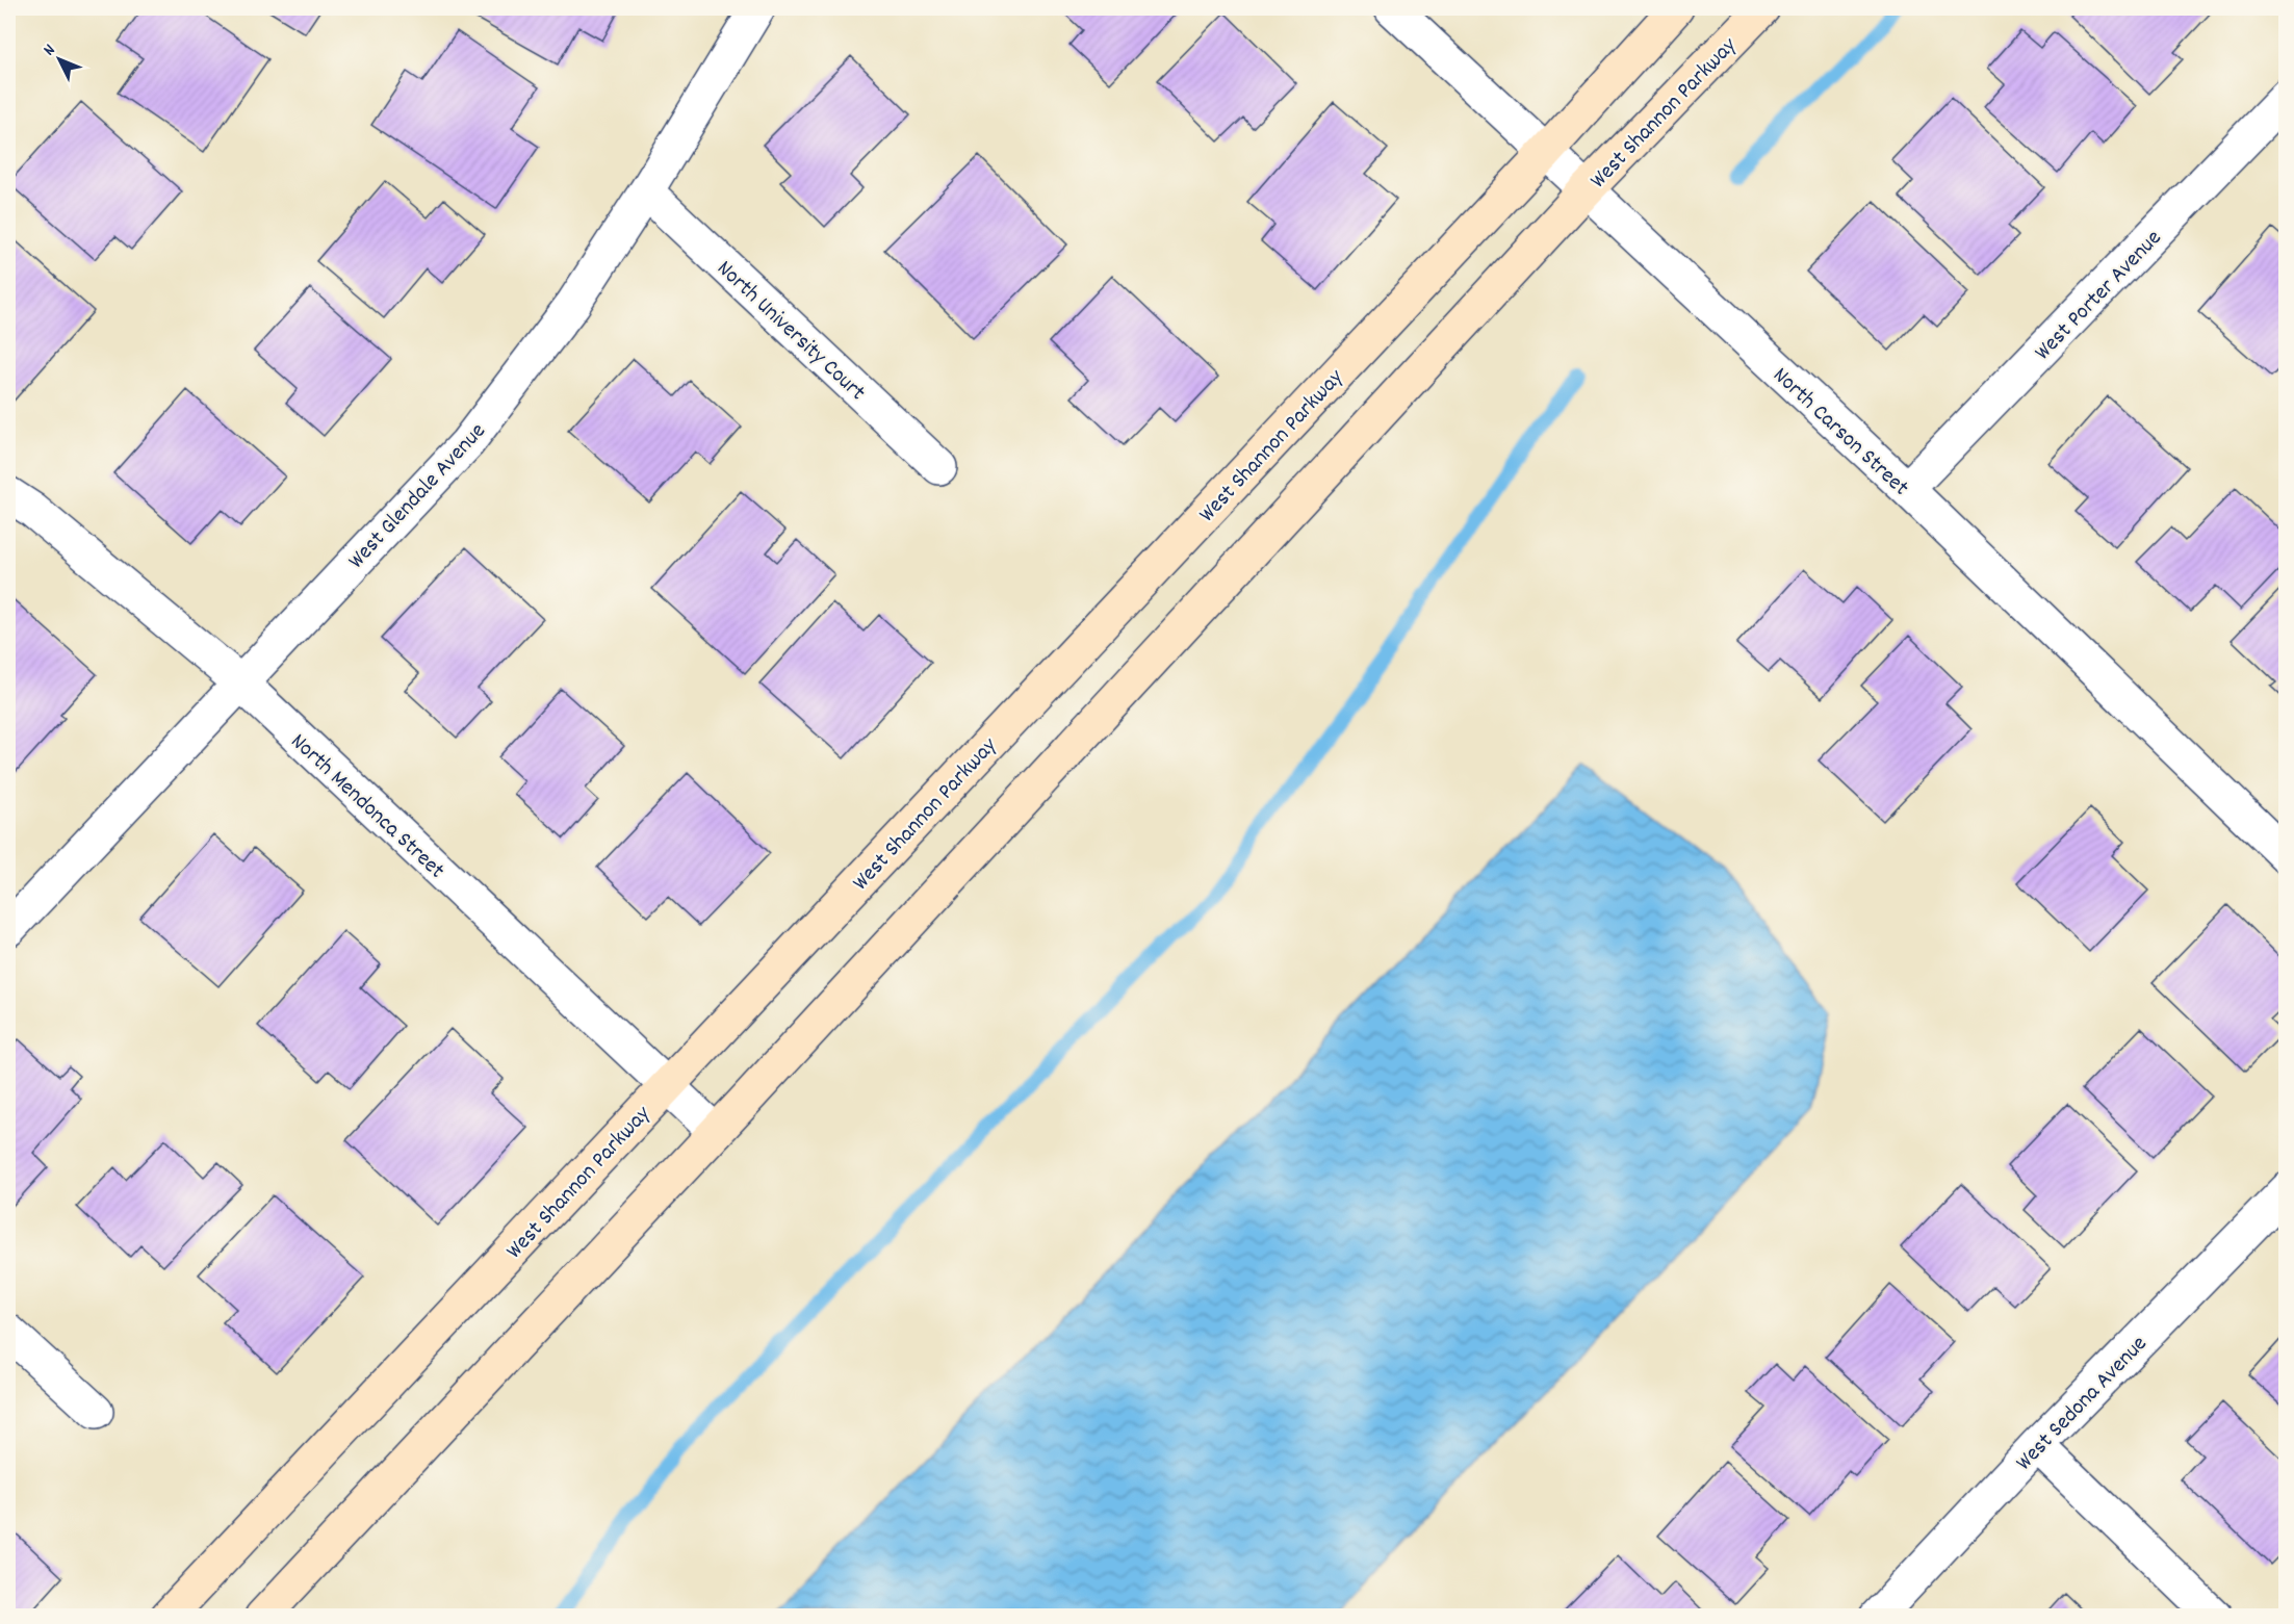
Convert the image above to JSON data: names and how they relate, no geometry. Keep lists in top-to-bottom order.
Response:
{
  "streets": {
    "street": [
      "West Shannon Parkway",
      "West Porter Avenue",
      "North University Court",
      "North Carson Street",
      "West Glendale Avenue",
      "North Mendonca Street",
      "West Sedona Avenue"
    ]
  },
  "crossings": [
    ["West Shannon Parkway", "North Carson Street"],
    ["West Shannon Parkway", "North Mendonca Street"],
    ["West Porter Avenue", "North Carson Street"],
    ["North University Court", "West Glendale Avenue"],
    ["West Glendale Avenue", "North Mendonca Street"]
  ],
  "north": "top left"
}
